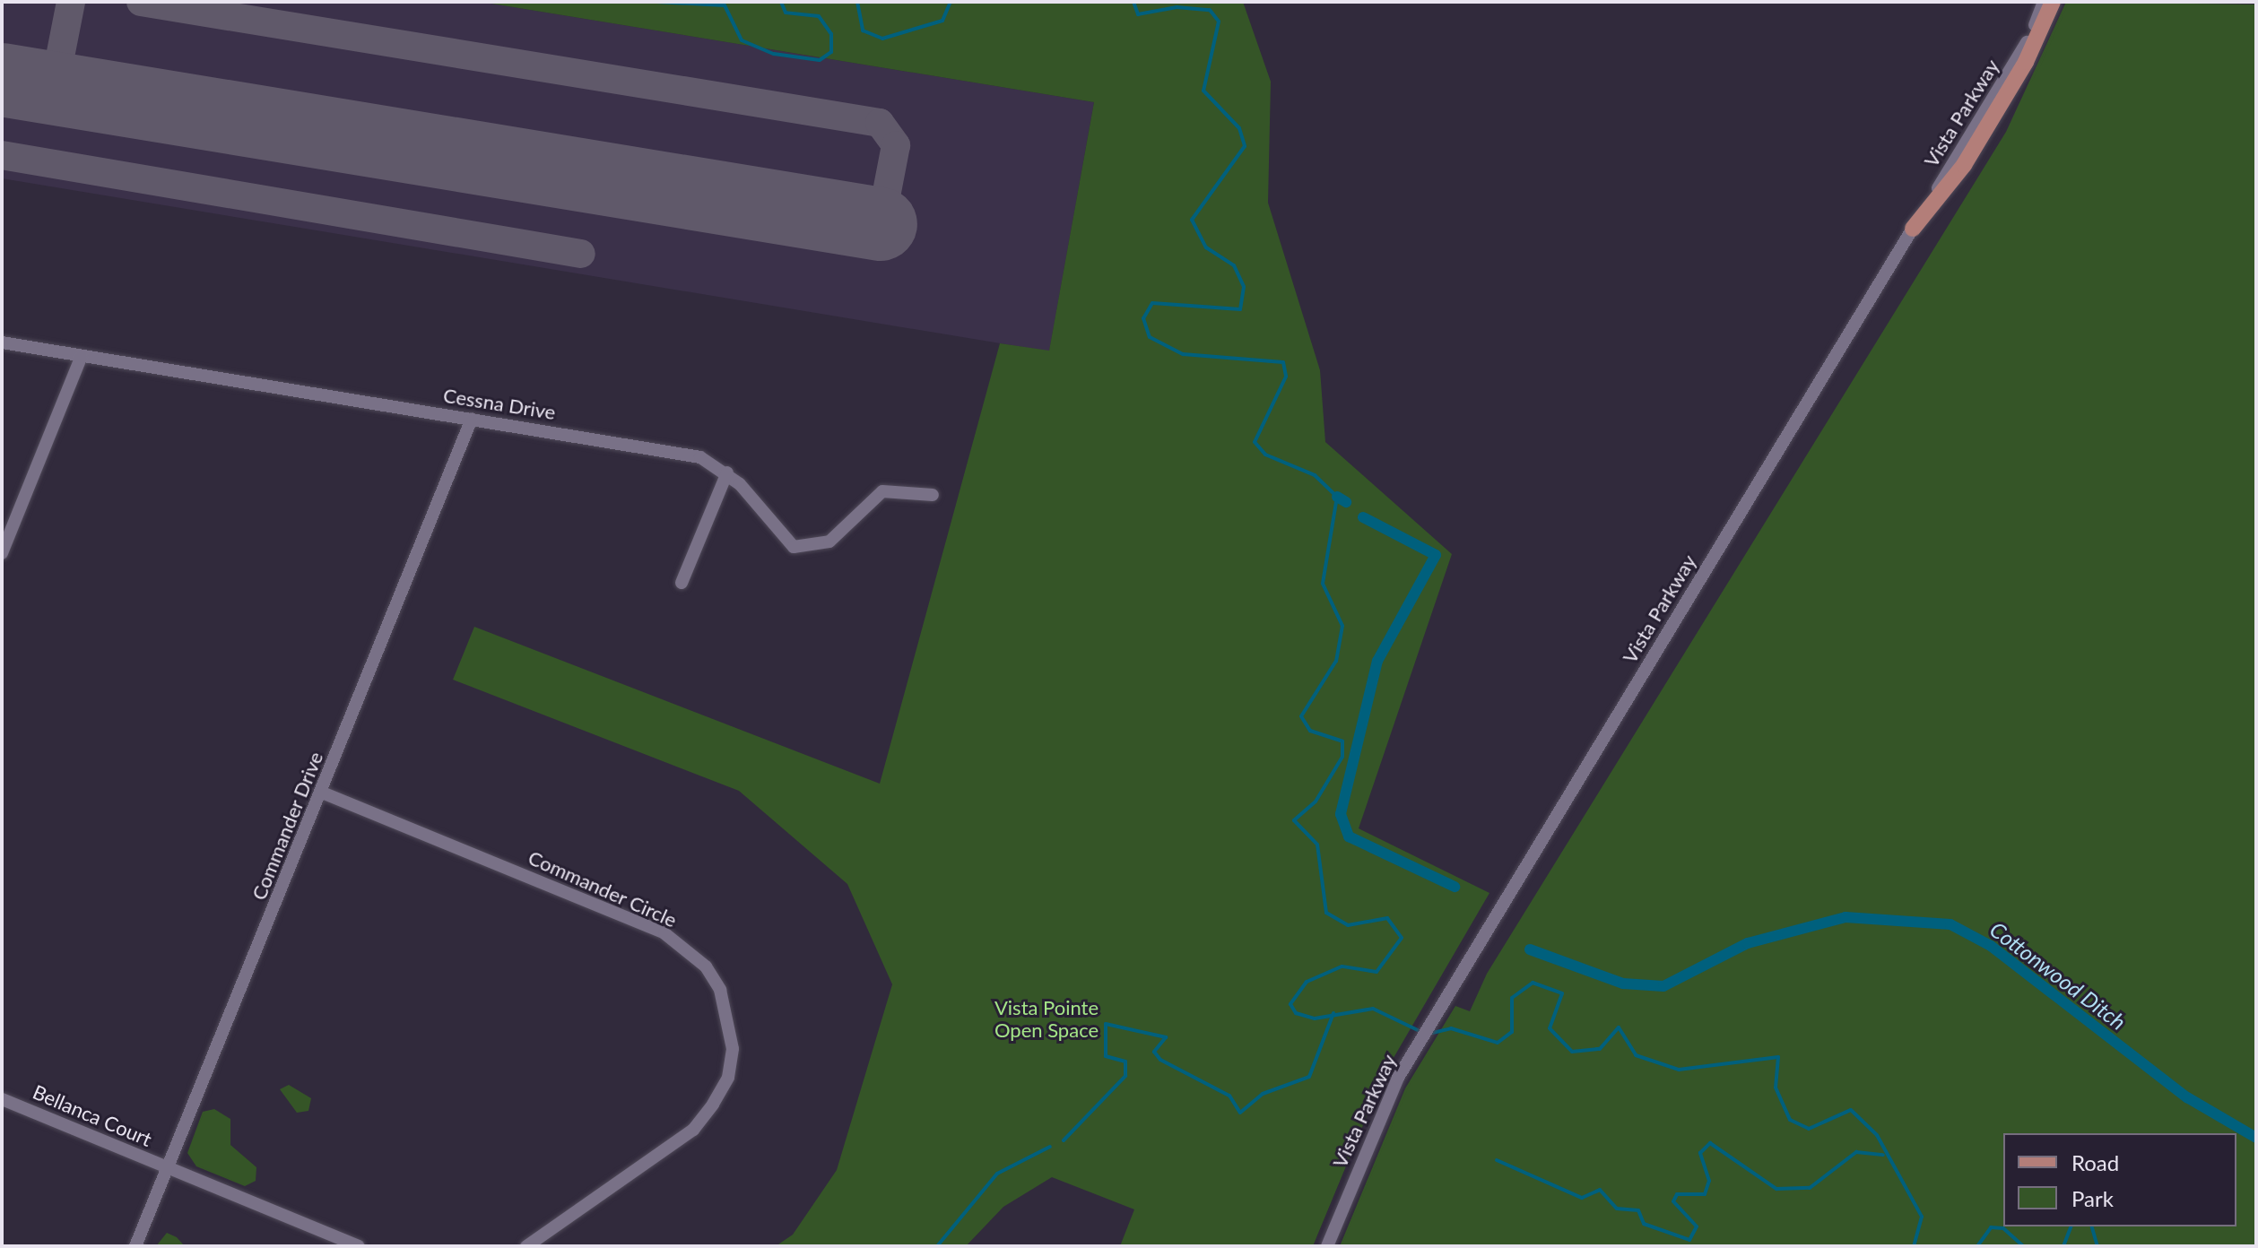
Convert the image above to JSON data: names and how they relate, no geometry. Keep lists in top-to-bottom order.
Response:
{
  "streets": {
    "street": [
      "Vista Parkway",
      "Cessna Drive",
      "Commander Drive",
      "Commander Circle",
      "Bellanca Court"
    ]
  },
  "crossings": [
    ["Cessna Drive", "Commander Drive"],
    ["Commander Drive", "Commander Circle"],
    ["Commander Drive", "Bellanca Court"]
  ],
  "water": ["Cottonwood Ditch"],
  "parks": ["Vista Pointe Open Space"],
  "legend": ["Road", "Park"]
}
